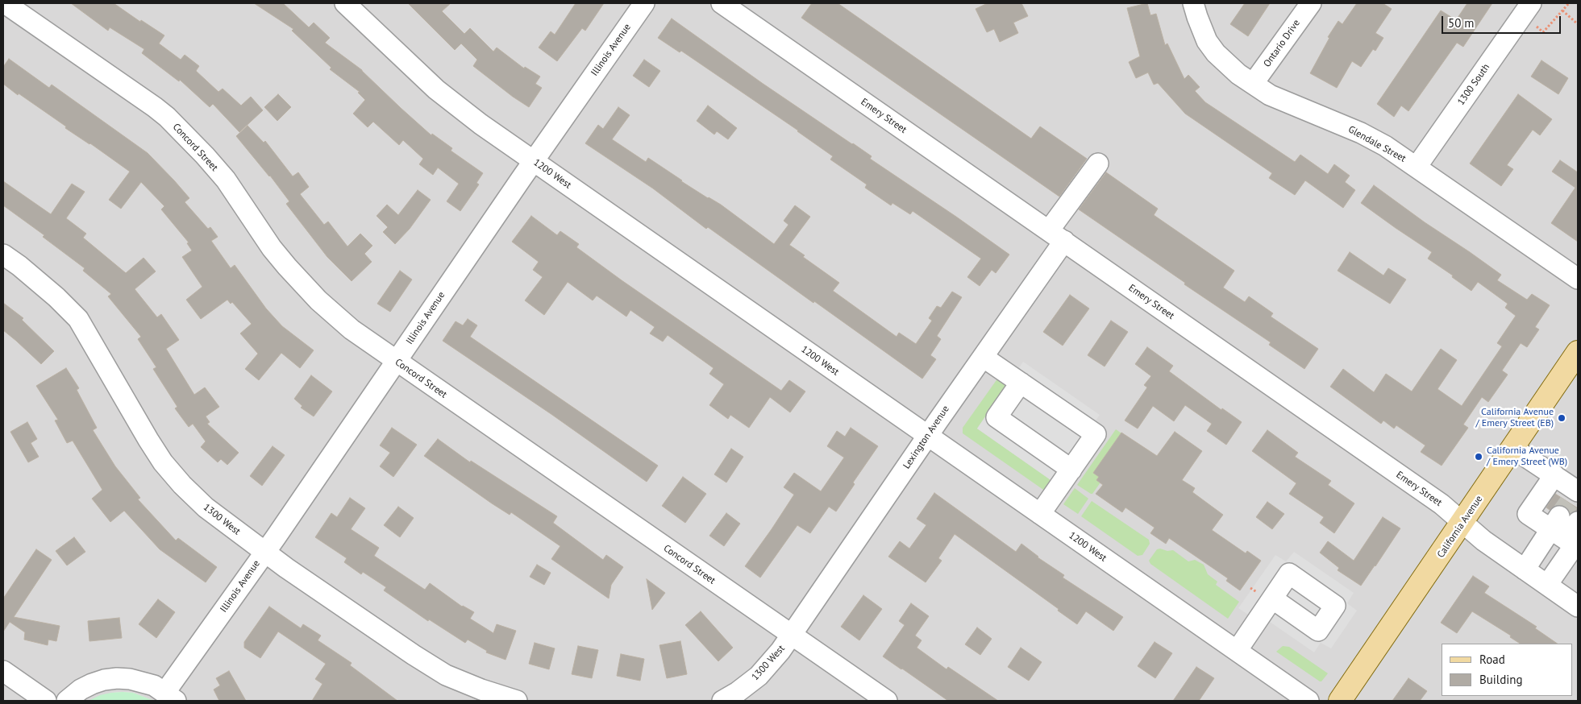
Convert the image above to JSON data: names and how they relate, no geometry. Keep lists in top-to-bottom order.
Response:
{
  "streets": {
    "main road": ["California Avenue"],
    "street": [
      "Ontario Drive",
      "Illinois Avenue",
      "1300 South",
      "Emery Street",
      "Glendale Street",
      "Concord Street",
      "1200 West",
      "Lexington Avenue",
      "1300 West"
    ]
  },
  "crossings": [
    ["Ontario Drive", "Glendale Street"],
    ["Illinois Avenue", "Concord Street"],
    ["Illinois Avenue", "1200 West"],
    ["Illinois Avenue", "1300 West"],
    ["1300 South", "Glendale Street"],
    ["Emery Street", "Lexington Avenue"],
    ["Emery Street", "California Avenue"],
    ["Concord Street", "Lexington Avenue"],
    ["Concord Street", "1300 West"],
    ["1200 West", "Lexington Avenue"],
    ["Lexington Avenue", "1300 West"]
  ],
  "places": ["California Avenue / Emery Street (EB)", "California Avenue / Emery Street (WB)"],
  "legend": ["Road", "Building"],
  "scale_bar": "50 m"
}
